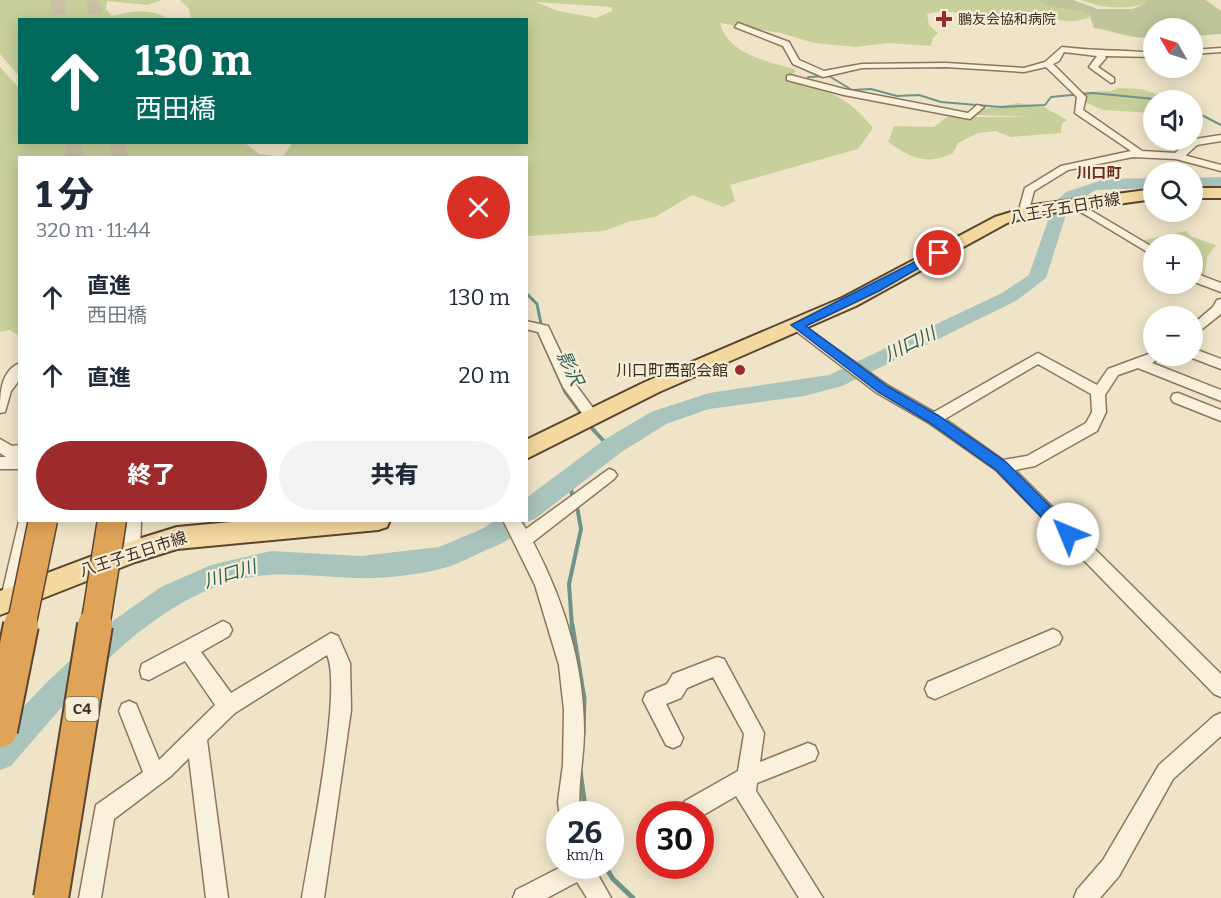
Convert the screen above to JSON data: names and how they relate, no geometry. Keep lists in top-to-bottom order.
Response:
{
  "streets": {
    "highway": ["C4"],
    "main road": ["八王子五日市線"]
  },
  "districts": ["川口町"],
  "water": ["川口川", "影沢"],
  "places": {
    "health": ["鵬友会協和病院"],
    "other": ["川口町西部会館"]
  },
  "north": "top left",
  "page": {
    "map_buttons": ["+", "−"],
    "turn": ["130 m", "西田橋"],
    "heading": ["1 分", "320 m · 11:44"],
    "list": [
      {
        "name": "直進",
        "note": "西田橋",
        "value": "130 m"
      },
      {
        "name": "直進",
        "value": "20 m"
      }
    ],
    "buttons": ["終了", "共有"],
    "speed": "26 km/h",
    "limit": "30"
  }
}
